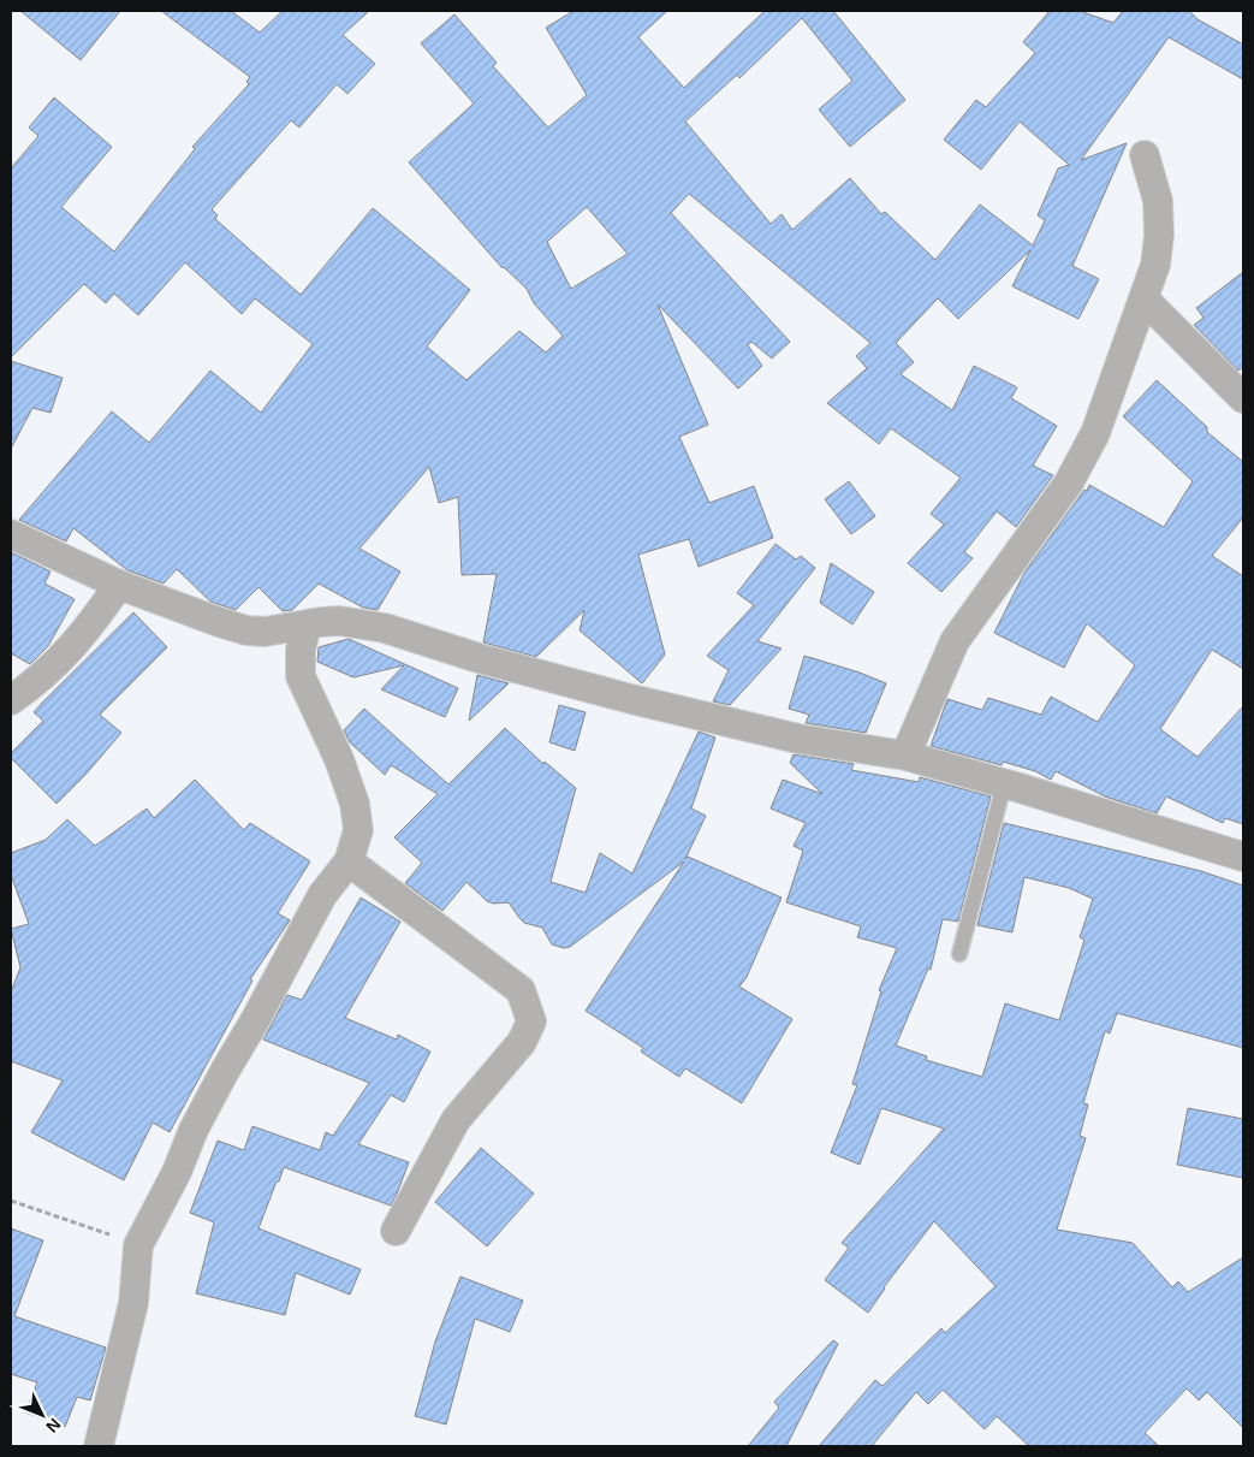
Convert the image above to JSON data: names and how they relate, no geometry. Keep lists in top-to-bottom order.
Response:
{
  "north": "bottom right"
}
